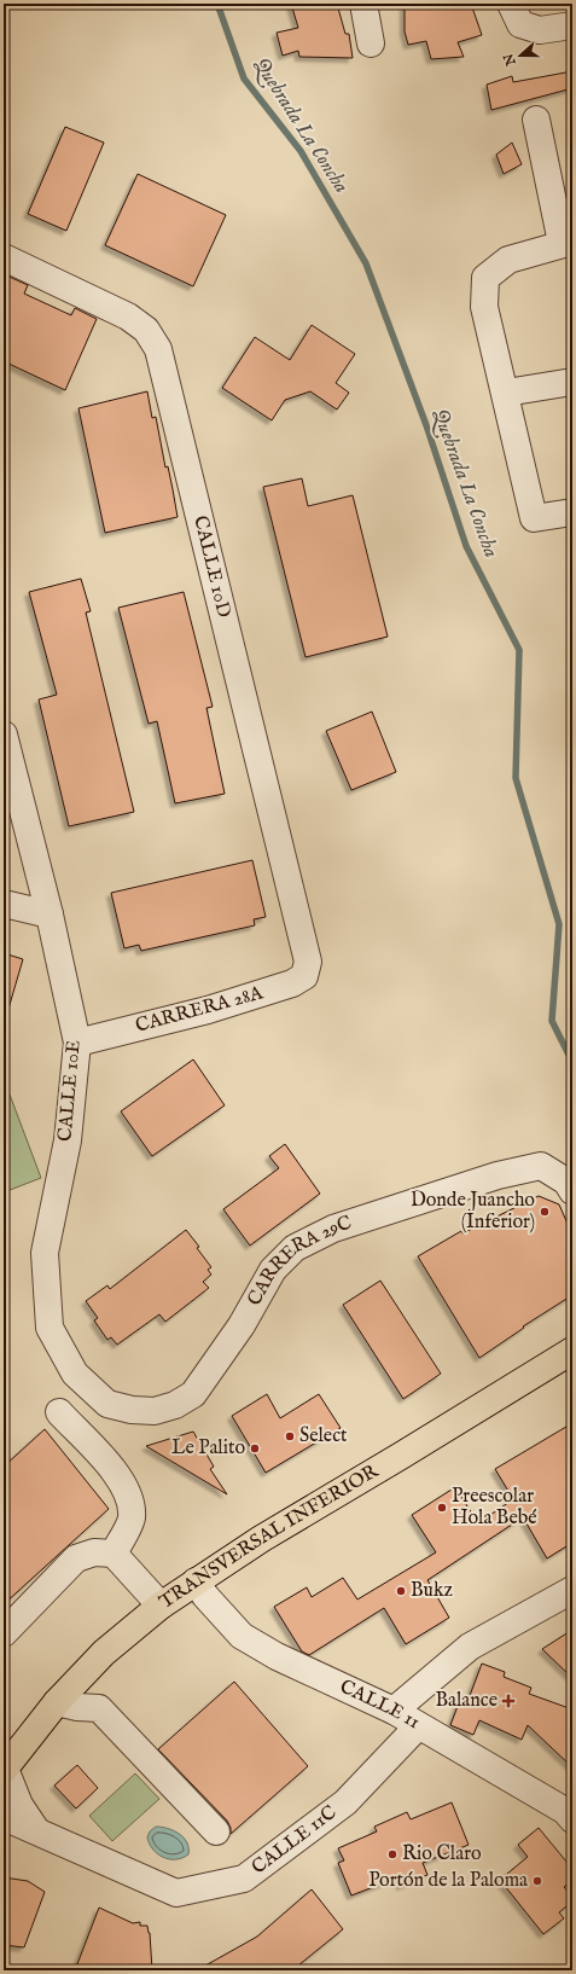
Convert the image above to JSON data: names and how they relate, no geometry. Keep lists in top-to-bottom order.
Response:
{
  "streets": {
    "main road": ["TRANSVERSAL INFERIOR"],
    "street": [
      "CALLE 10D",
      "CARRERA 28A",
      "CALLE 10E",
      "CARRERA 29C",
      "CALLE 11",
      "CALLE 11C"
    ]
  },
  "crossings": [
    ["CALLE 10D", "CARRERA 28A"],
    ["CARRERA 28A", "CALLE 10E"],
    ["CALLE 10E", "CARRERA 29C"],
    ["TRANSVERSAL INFERIOR", "CALLE 11"],
    ["CALLE 11", "CALLE 11C"]
  ],
  "water": ["Quebrada La Concha"],
  "places": {
    "other": [
      "Donde Juancho (Inferior)",
      "Select",
      "Le Palito",
      "Preescolar Hola Bebé",
      "Bukz",
      "Rio Claro",
      "Portón de la Paloma"
    ],
    "health": ["Balance"]
  },
  "north": "left"
}
